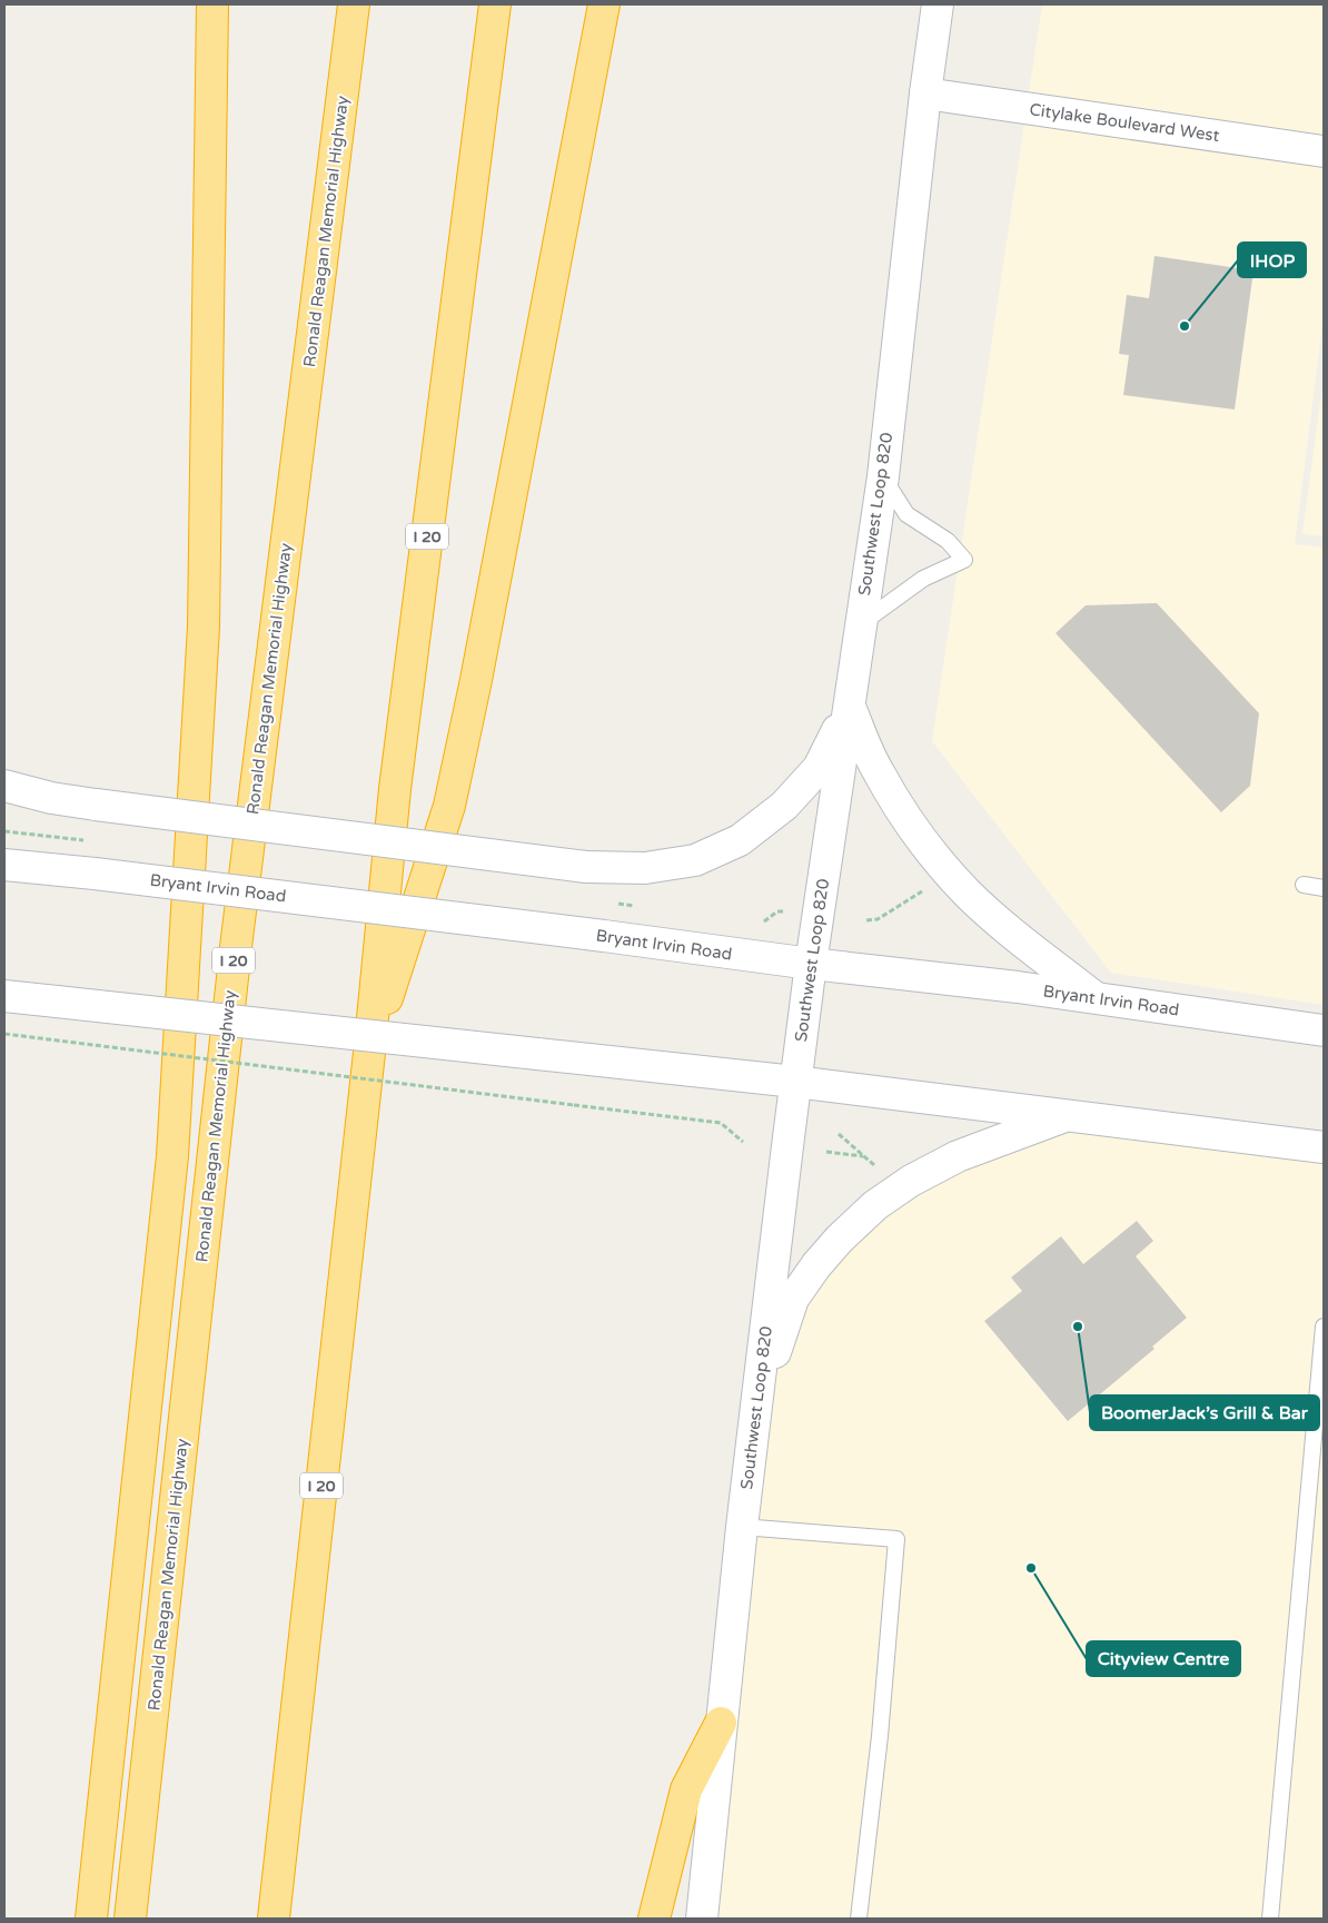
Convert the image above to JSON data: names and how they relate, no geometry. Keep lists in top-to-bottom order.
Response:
{
  "streets": {
    "highway": ["Ronald Reagan Memorial Highway", "I 20"],
    "main road": ["Citylake Boulevard West", "Southwest Loop 820", "Bryant Irvin Road"]
  },
  "crossings": [
    ["Citylake Boulevard West", "Southwest Loop 820"],
    ["Southwest Loop 820", "Bryant Irvin Road"]
  ],
  "places": ["IHOP", "BoomerJack’s Grill & Bar", "Cityview Centre"]
}
